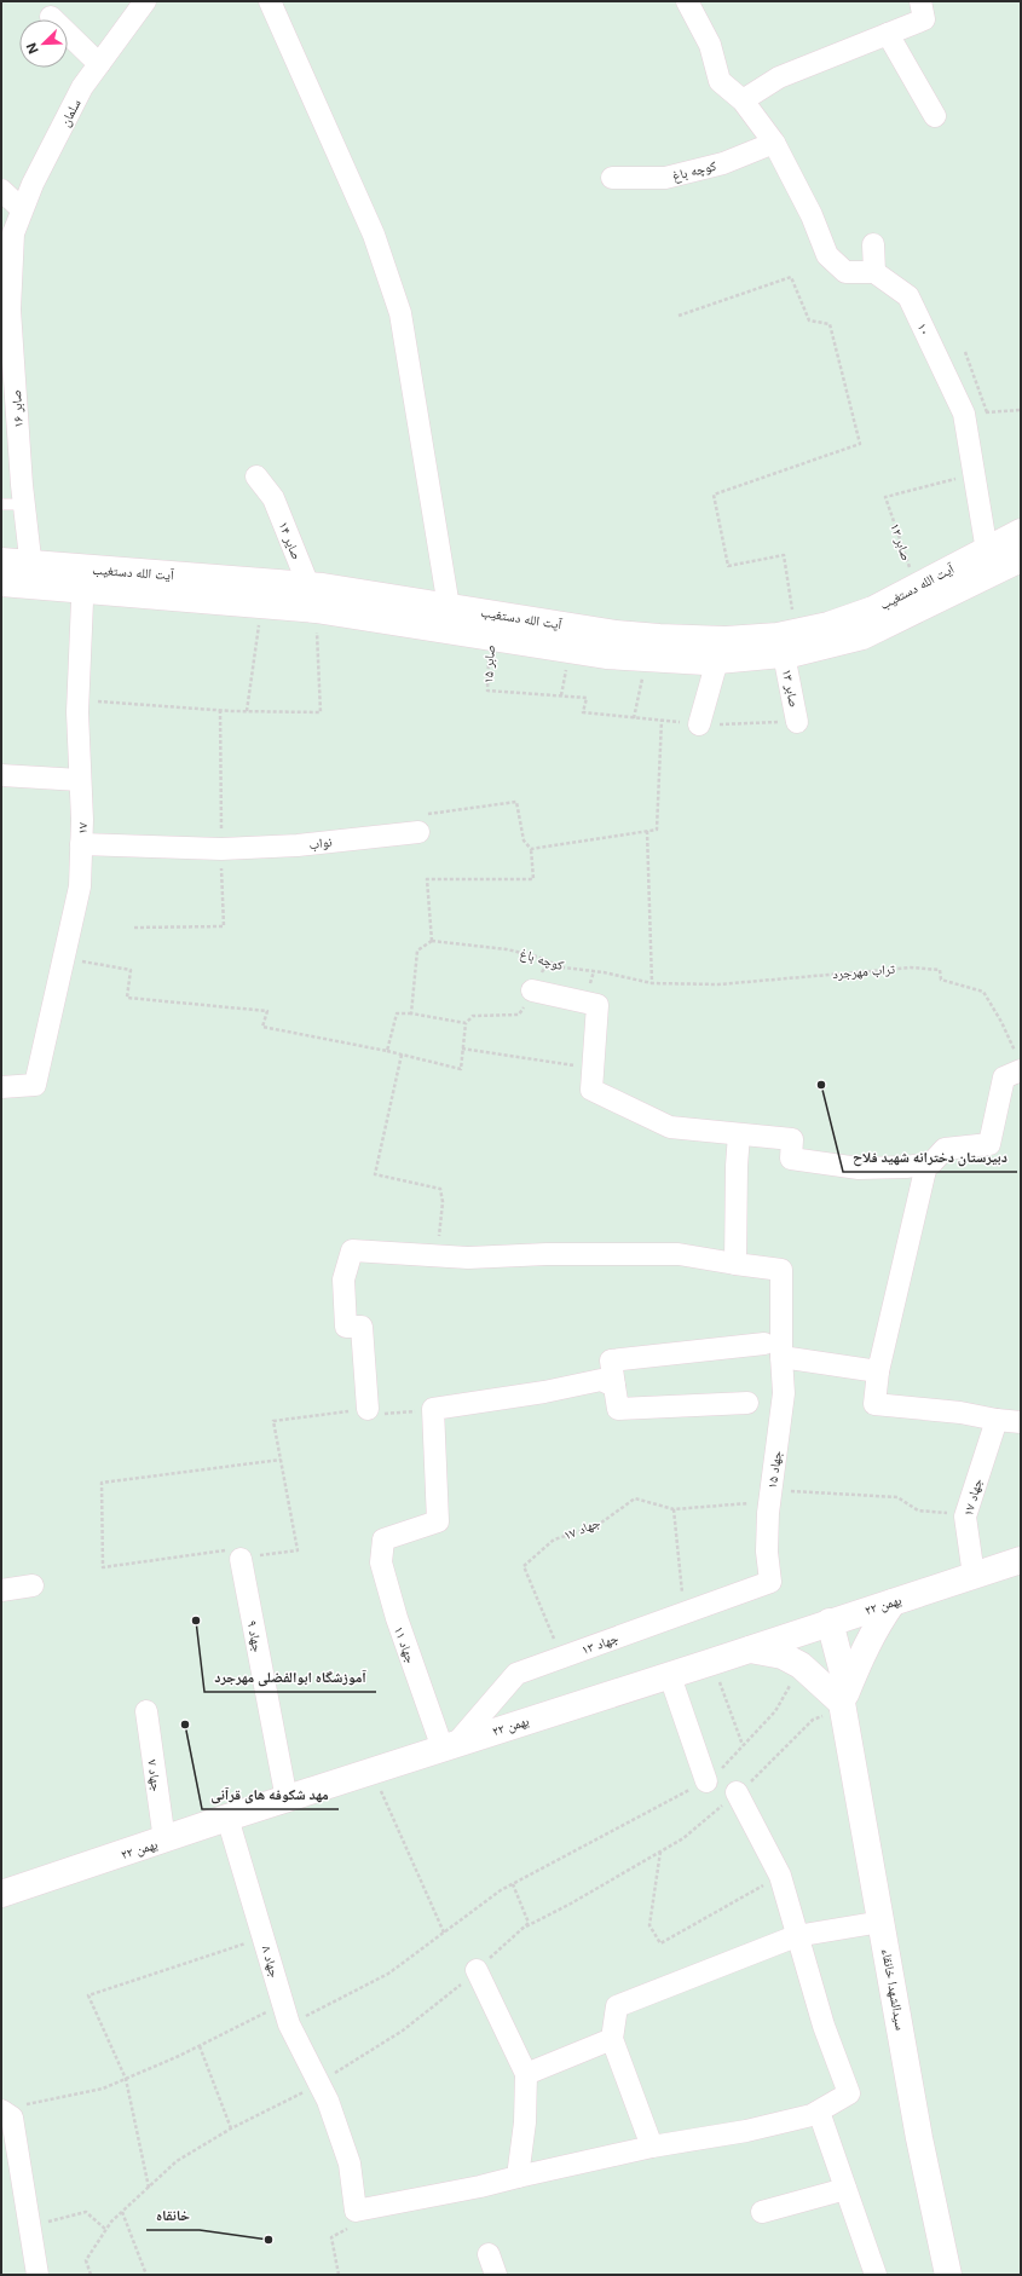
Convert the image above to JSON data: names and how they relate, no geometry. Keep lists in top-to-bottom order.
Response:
{
  "streets": {
    "main road": ["آیت الله دستغیب", "۲۲ بهمن", "سیدالشهدا خانقاء"],
    "street": [
      "سلمان",
      "کوچه باغ",
      "۱۰",
      "صابر ۱۶",
      "صایر ۱۴",
      "صابر ۱۳",
      "۱۷",
      "نواب",
      "جهاد ۱۵",
      "جهاد ۱۷",
      "جهاد ۹",
      "جهاد ۱۳",
      "جهاد ۱۱",
      "جهاد ۷",
      "جهاد ۸"
    ],
    "path": ["صابر ۱۲", "صابر ۱۵", "تراب مهرجرد"]
  },
  "crossings": [
    ["سلمان", "صابر ۱۶"],
    ["کوچه باغ", "تراب مهرجرد"],
    ["۱۰", "صابر ۱۲"],
    ["۱۰", "آیت الله دستغیب"],
    ["صابر ۱۶", "آیت الله دستغیب"],
    ["صایر ۱۴", "آیت الله دستغیب"],
    ["صابر ۱۲", "آیت الله دستغیب"],
    ["آیت الله دستغیب", "صابر ۱۵"],
    ["آیت الله دستغیب", "صابر ۱۳"],
    ["آیت الله دستغیب", "۱۷"],
    ["۱۷", "نواب"],
    ["جهاد ۱۵", "جهاد ۱۷"],
    ["جهاد ۱۵", "جهاد ۱۳"],
    ["جهاد ۱۷", "۲۲ بهمن"],
    ["جهاد ۱۷", "جهاد ۱۳"],
    ["۲۲ بهمن", "جهاد ۹"],
    ["۲۲ بهمن", "جهاد ۱۳"],
    ["۲۲ بهمن", "جهاد ۱۱"],
    ["۲۲ بهمن", "جهاد ۷"],
    ["۲۲ بهمن", "جهاد ۸"],
    ["جهاد ۱۳", "جهاد ۱۱"]
  ],
  "places": [
    "دبیرستان دخترانه شهید فلاح",
    "آموزشگاه ابوالفضلی مهرجرد",
    "مهد شکوفه های قرآنی",
    "خانقاه"
  ],
  "north": "bottom left"
}
